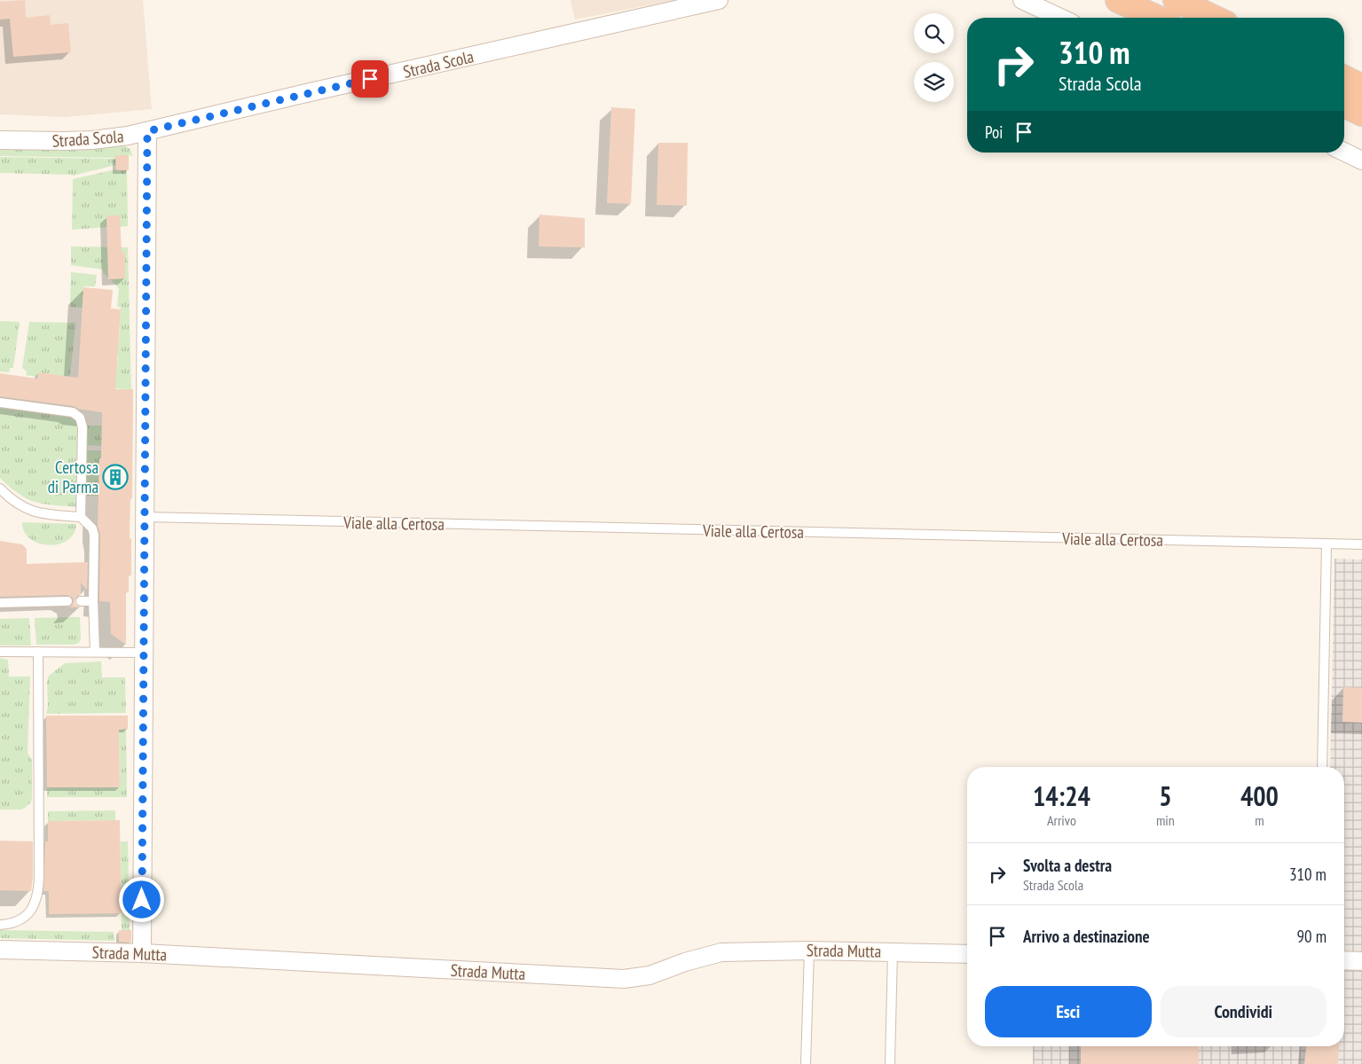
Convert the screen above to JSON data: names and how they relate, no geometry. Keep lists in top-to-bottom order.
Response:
{
  "streets": {
    "street": ["Strada Scola", "Strada Mutta"],
    "lane": ["Viale alla Certosa"]
  },
  "places": {
    "building": ["Certosa di Parma"]
  },
  "page": {
    "turn": ["310 m", "Strada Scola"],
    "then": "Poi",
    "eta": [
      "14:24",
      "Arrivo",
      "5",
      "min",
      "400",
      "m"
    ],
    "list": [
      {
        "name": "Svolta a destra",
        "note": "Strada Scola",
        "value": "310 m"
      },
      {
        "name": "Arrivo a destinazione",
        "value": "90 m"
      }
    ],
    "buttons": ["Esci", "Condividi"]
  }
}
